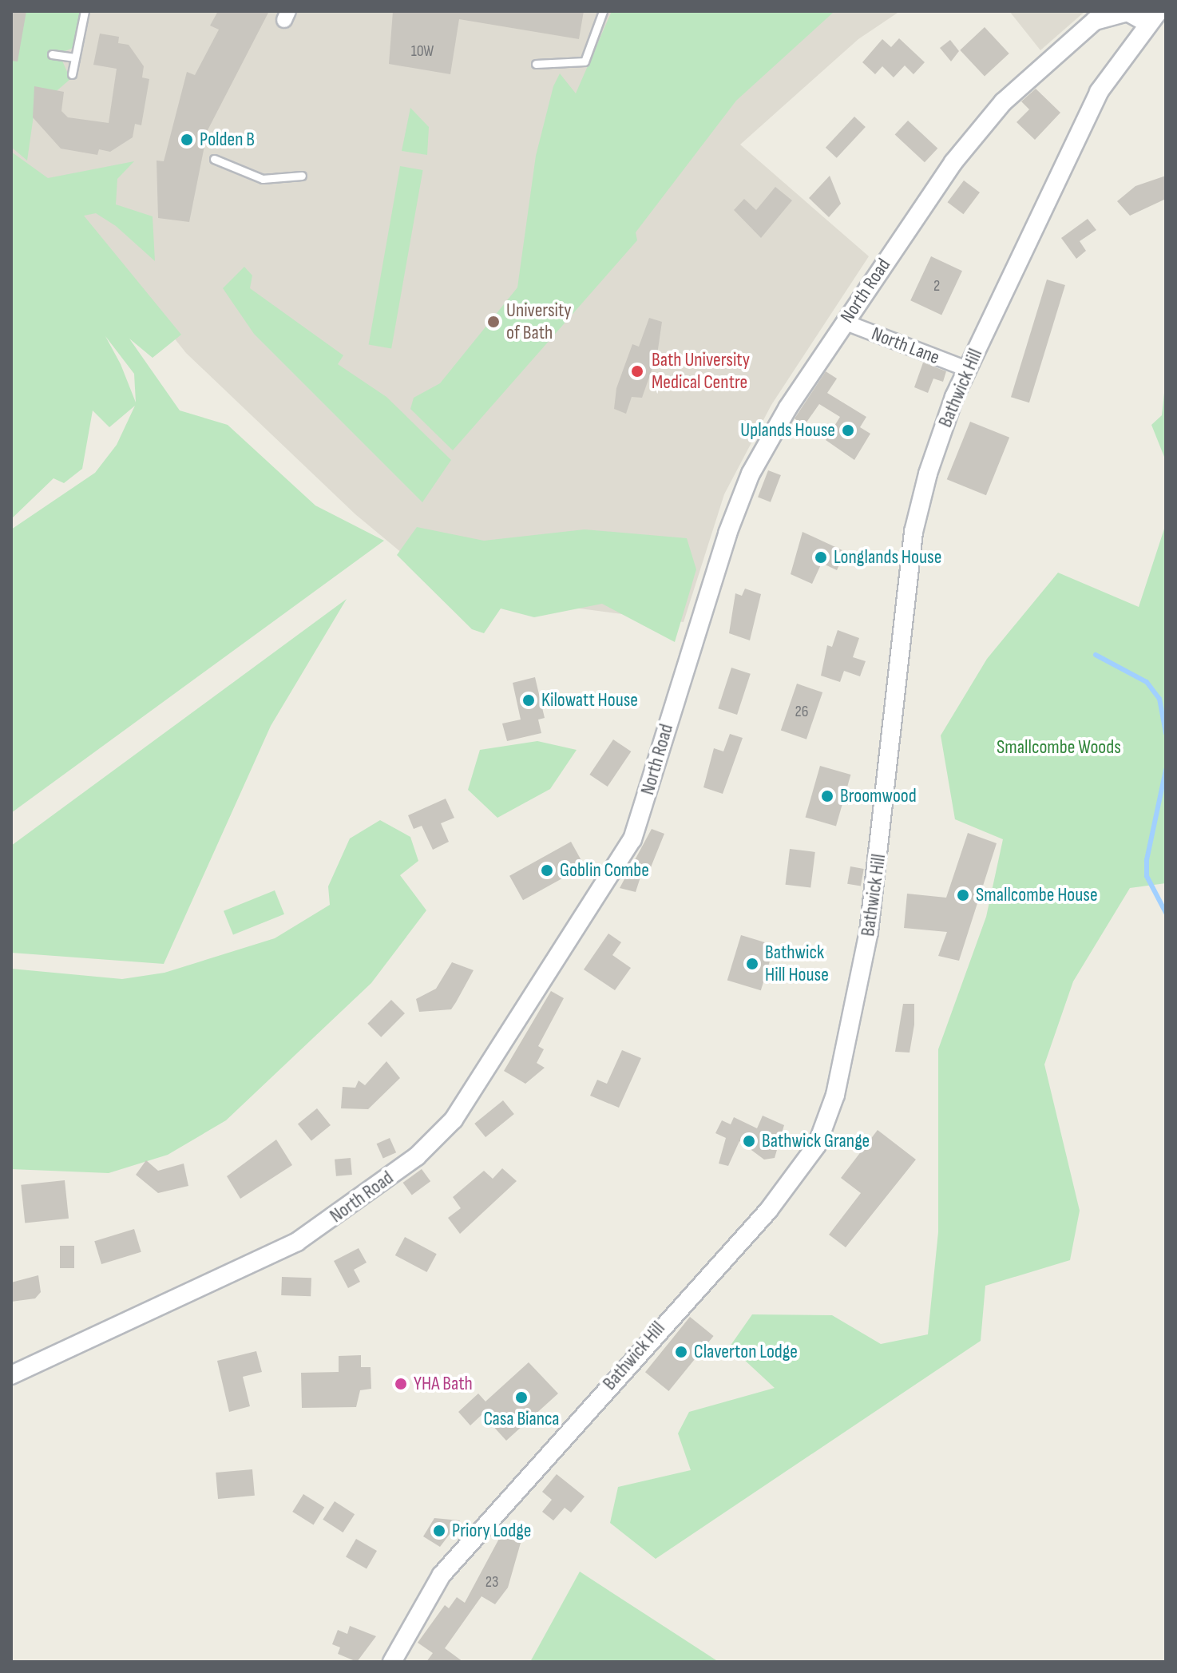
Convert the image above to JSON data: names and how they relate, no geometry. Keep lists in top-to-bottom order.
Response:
{
  "streets": {
    "street": ["North Road", "North Lane", "Bathwick Hill"]
  },
  "crossings": [
    ["North Road", "North Lane"],
    ["North Road", "Bathwick Hill"],
    ["North Lane", "Bathwick Hill"]
  ],
  "parks": ["Smallcombe Woods"],
  "places": [
    "Polden B",
    "University of Bath",
    "Bath University Medical Centre",
    "Uplands House",
    "Longlands House",
    "Kilowatt House",
    "Broomwood",
    "Goblin Combe",
    "Smallcombe House",
    "Bathwick Hill House",
    "Bathwick Grange",
    "Claverton Lodge",
    "YHA Bath",
    "Casa Bianca",
    "Priory Lodge"
  ],
  "house_numbers": [
    "10W",
    "2",
    "26",
    "23"
  ]
}
